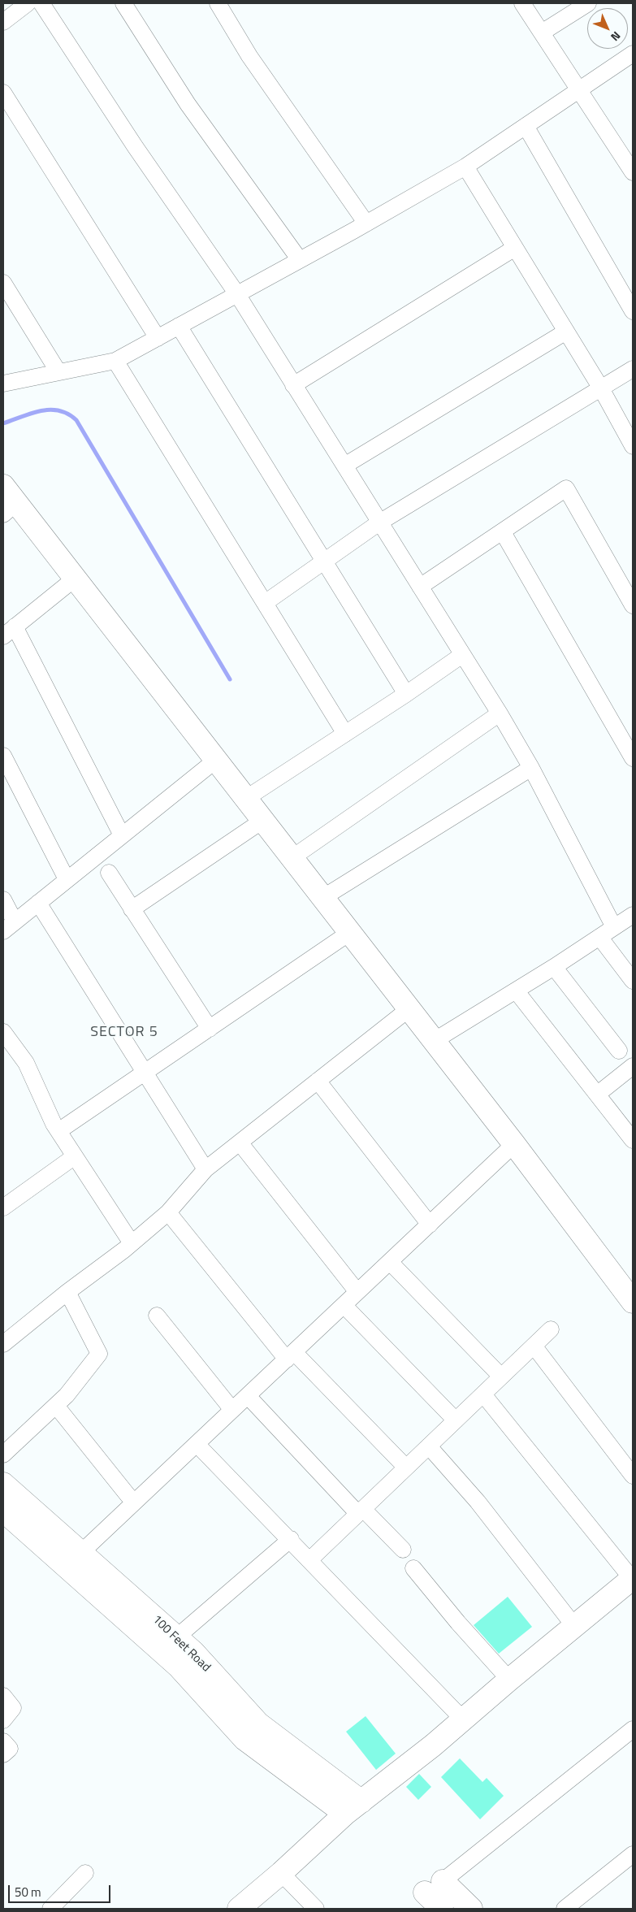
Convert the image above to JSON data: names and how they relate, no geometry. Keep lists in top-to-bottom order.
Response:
{
  "streets": {
    "street": ["100 Feet Road"]
  },
  "districts": ["SECTOR 5"],
  "scale_bar": "50 m",
  "north": "bottom right"
}
